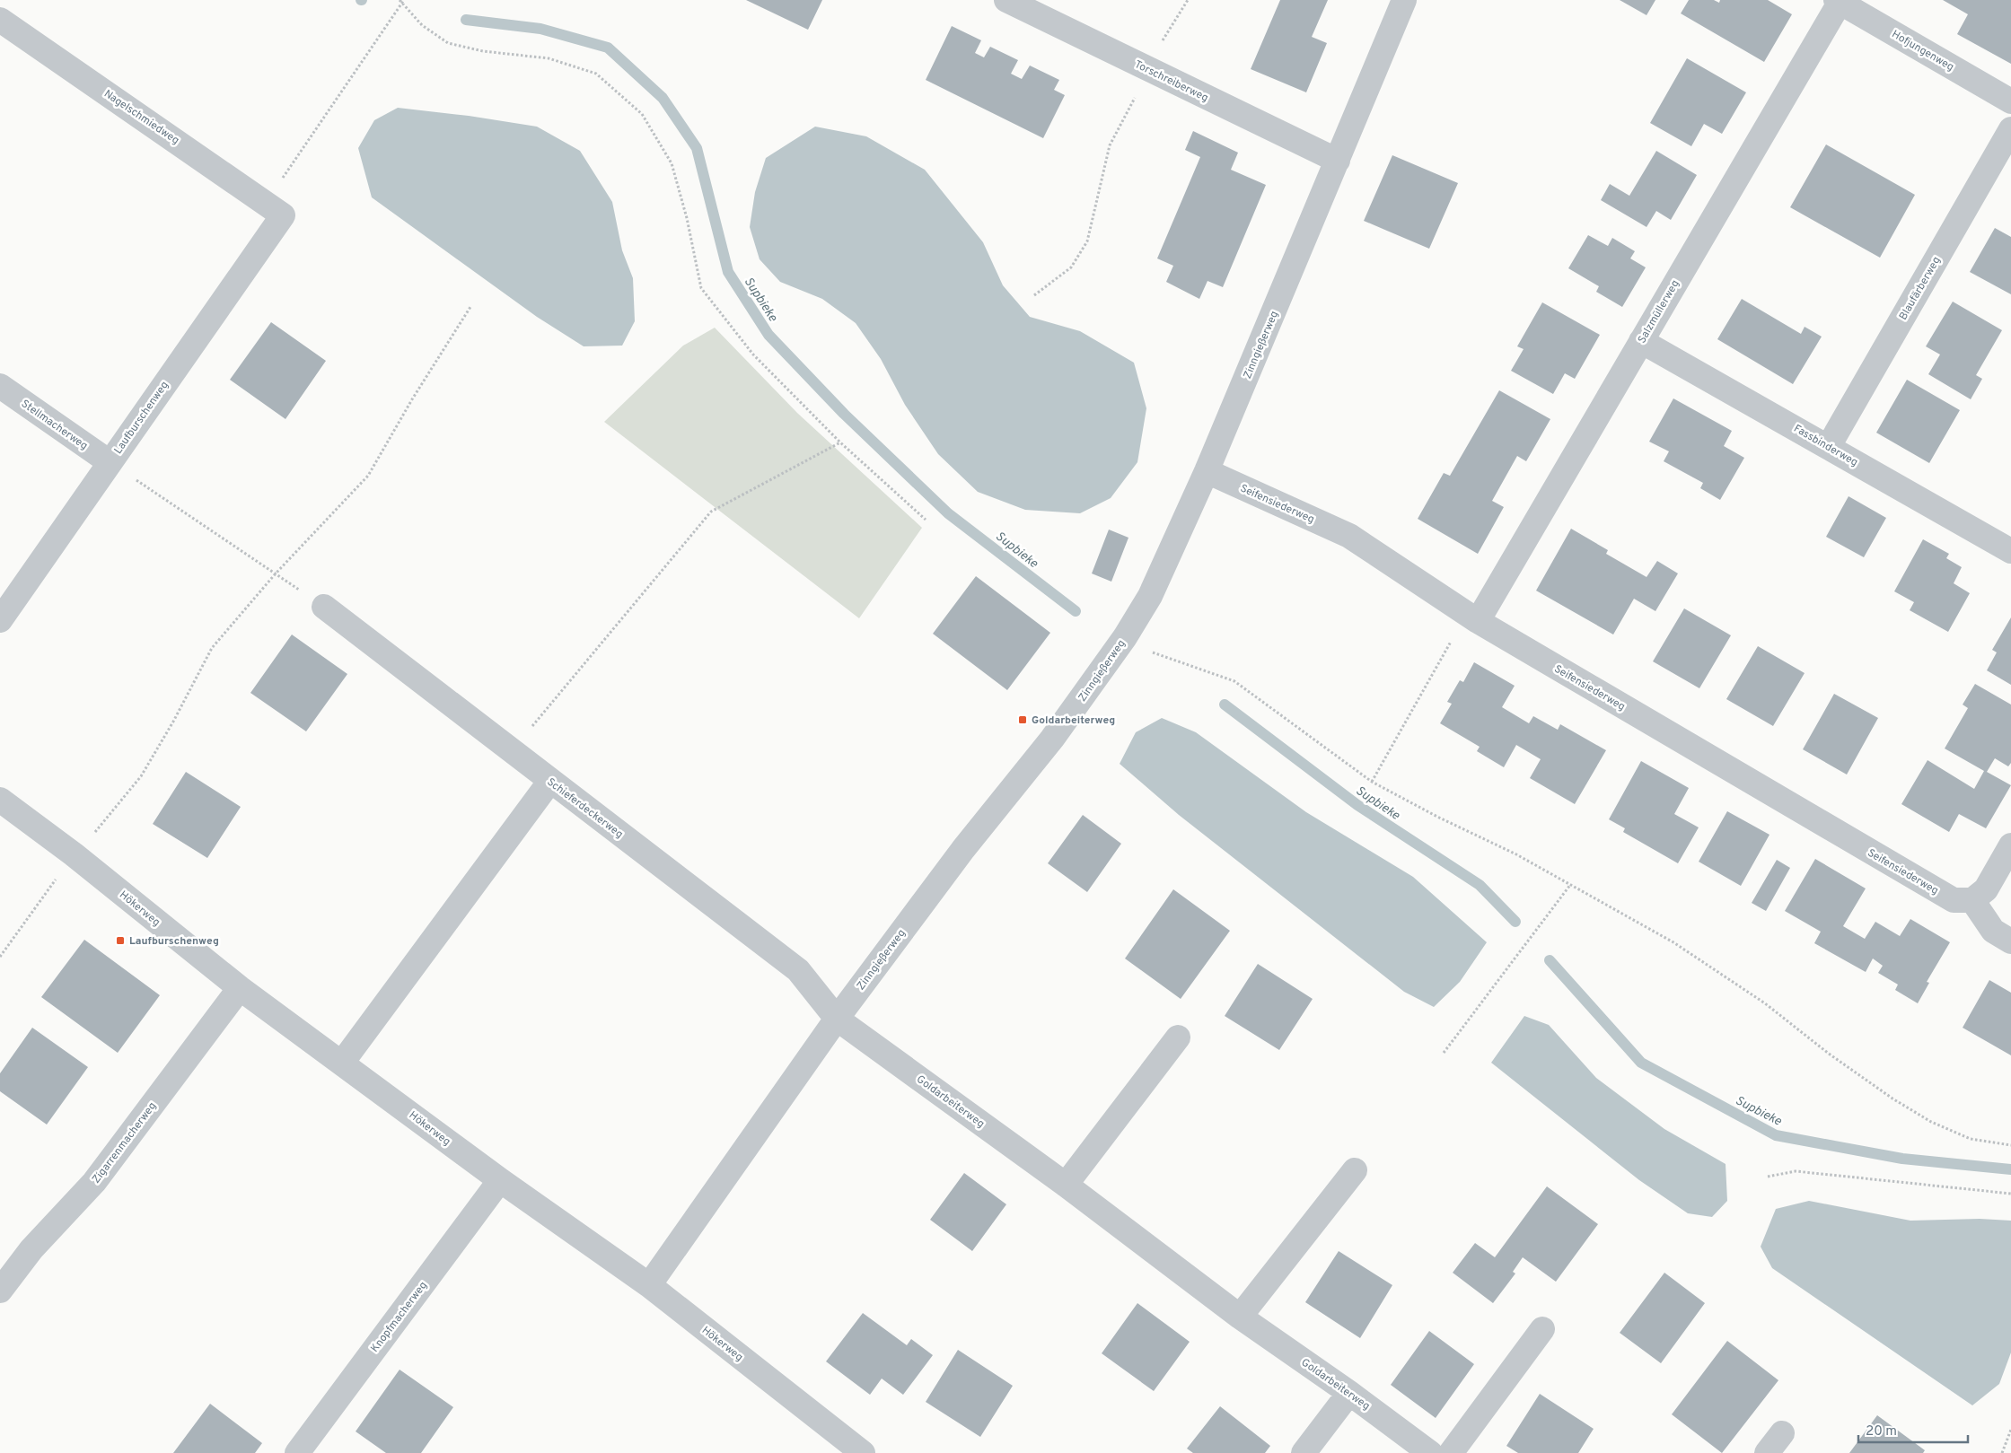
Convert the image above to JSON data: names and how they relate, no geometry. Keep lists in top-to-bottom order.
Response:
{
  "streets": {
    "street": [
      "Hofjungenweg",
      "Torschreiberweg",
      "Nagelschmiedweg",
      "Blaufärberweg",
      "Salzmüllerweg",
      "Zinngießerweg",
      "Laufburschenweg",
      "Stellmacherweg",
      "Fassbinderweg",
      "Seifensiederweg",
      "Schieferdeckerweg",
      "Hökerweg",
      "Goldarbeiterweg",
      "Zigarrenmacherweg",
      "Knopfmacherweg"
    ]
  },
  "crossings": [
    ["Hofjungenweg", "Salzmüllerweg"],
    ["Torschreiberweg", "Zinngießerweg"],
    ["Nagelschmiedweg", "Laufburschenweg"],
    ["Blaufärberweg", "Fassbinderweg"],
    ["Salzmüllerweg", "Fassbinderweg"],
    ["Salzmüllerweg", "Seifensiederweg"],
    ["Zinngießerweg", "Seifensiederweg"],
    ["Zinngießerweg", "Schieferdeckerweg"],
    ["Zinngießerweg", "Hökerweg"],
    ["Zinngießerweg", "Goldarbeiterweg"],
    ["Laufburschenweg", "Stellmacherweg"],
    ["Schieferdeckerweg", "Goldarbeiterweg"],
    ["Hökerweg", "Zigarrenmacherweg"],
    ["Hökerweg", "Knopfmacherweg"]
  ],
  "water": ["Supbieke"],
  "places": {
    "transit": ["Goldarbeiterweg", "Laufburschenweg"]
  },
  "scale_bar": "20 m"
}
